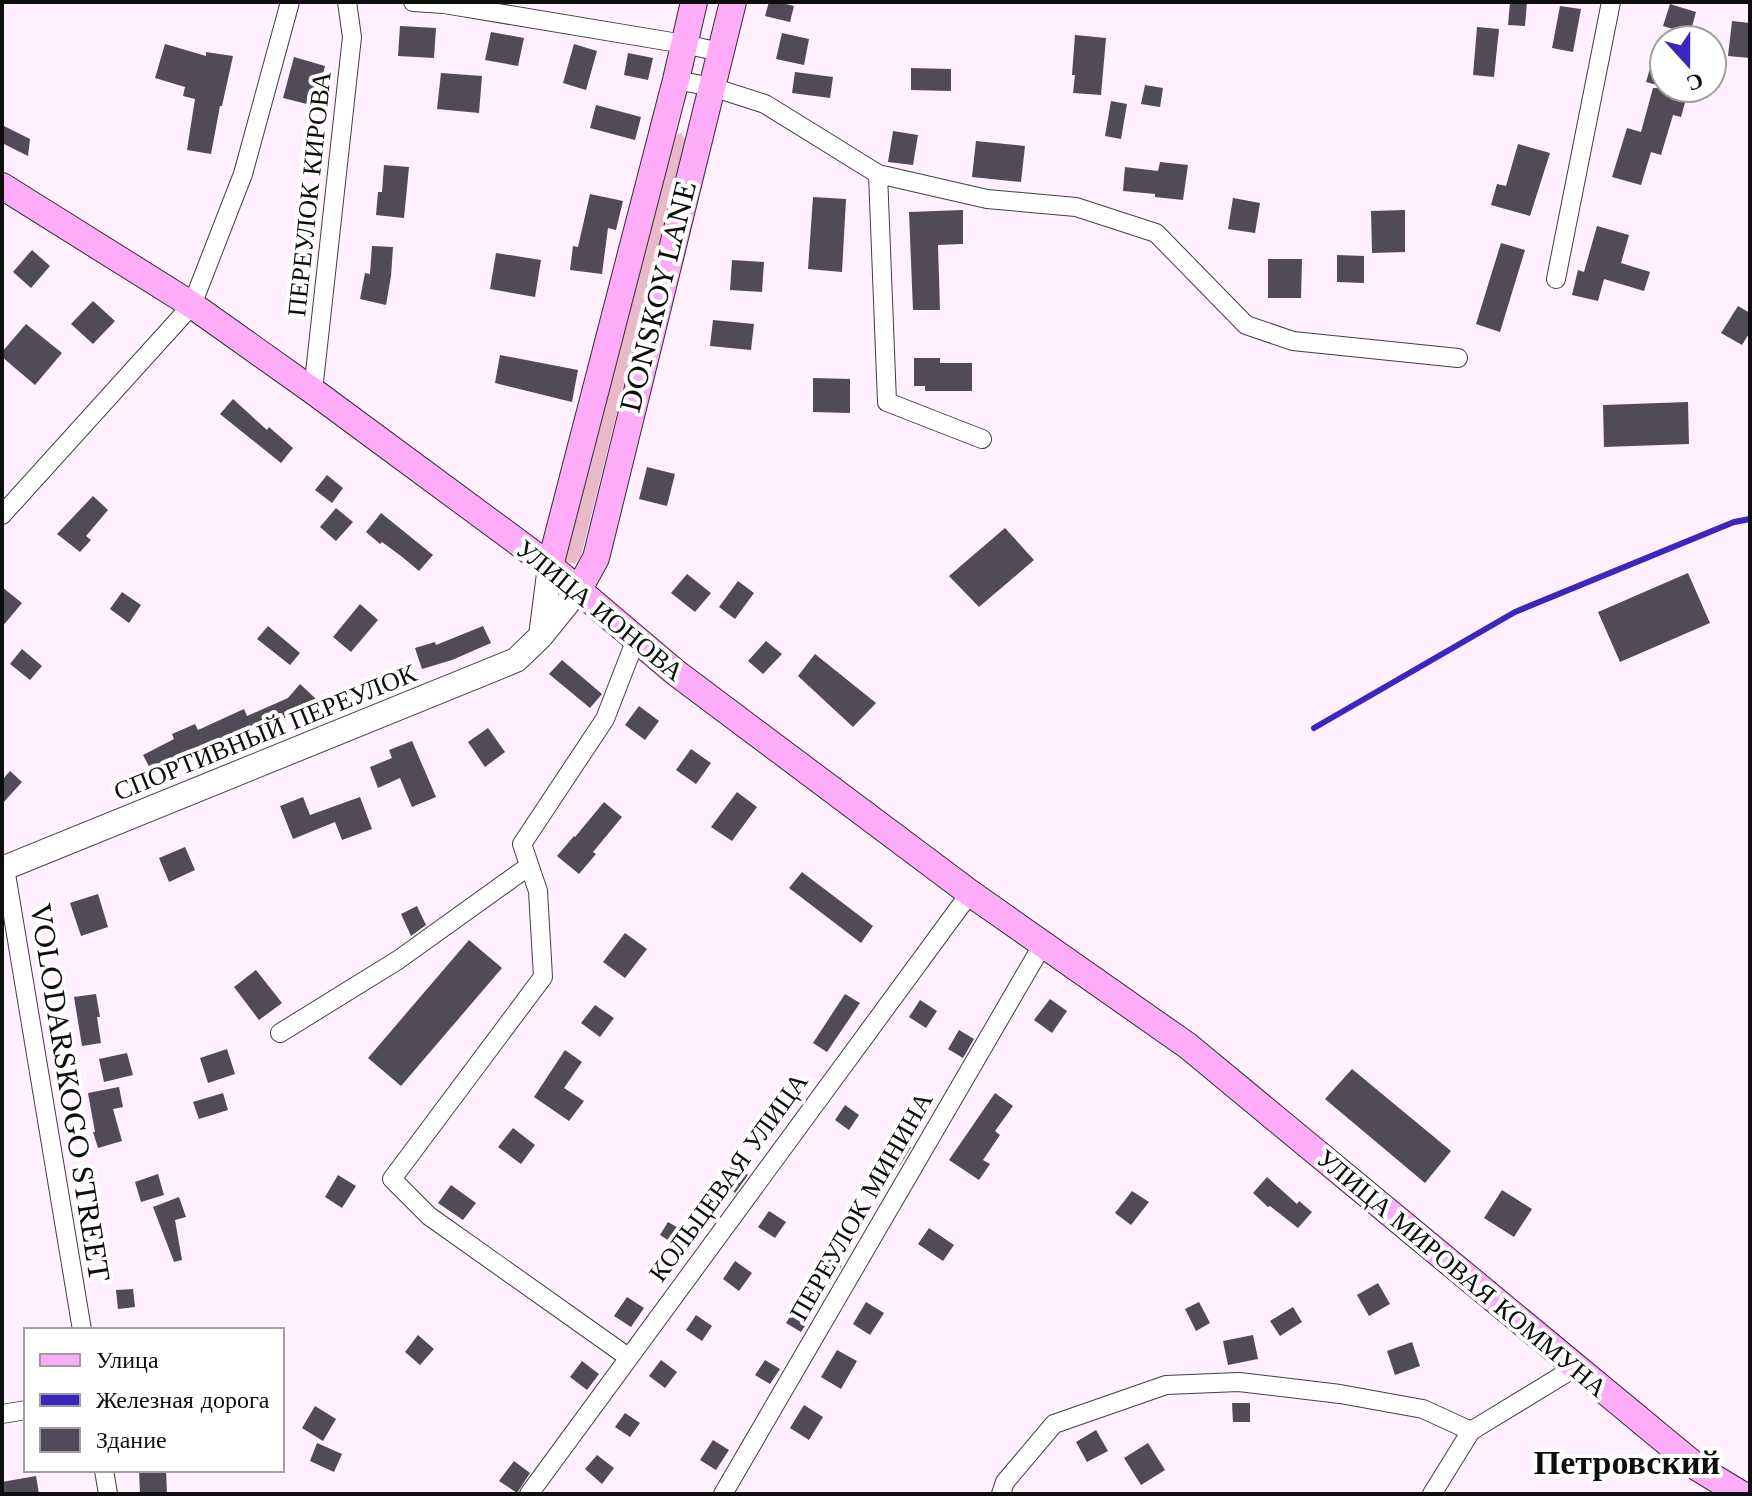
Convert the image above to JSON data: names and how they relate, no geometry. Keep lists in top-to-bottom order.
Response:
{
  "streets": {
    "main road": ["DONSKOY LANE", "УЛИЦА ИОНОВА", "УЛИЦА МИРОВАЯ КОММУНА"],
    "street": [
      "ПЕРЕУЛОК КИРОВА",
      "СПОРТИВНЫЙ ПЕРЕУЛОК",
      "VOLODARSKOGO STREET",
      "КОЛЬЦЕВАЯ УЛИЦА",
      "ПЕРЕУЛОК МИНИНА"
    ]
  },
  "crossings": [
    ["ПЕРЕУЛОК КИРОВА", "УЛИЦА ИОНОВА"],
    ["DONSKOY LANE", "УЛИЦА ИОНОВА"],
    ["DONSKOY LANE", "СПОРТИВНЫЙ ПЕРЕУЛОК"],
    ["УЛИЦА ИОНОВА", "СПОРТИВНЫЙ ПЕРЕУЛОК"],
    ["УЛИЦА ИОНОВА", "КОЛЬЦЕВАЯ УЛИЦА"],
    ["УЛИЦА ИОНОВА", "ПЕРЕУЛОК МИНИНА"],
    ["УЛИЦА ИОНОВА", "УЛИЦА МИРОВАЯ КОММУНА"],
    ["СПОРТИВНЫЙ ПЕРЕУЛОК", "VOLODARSKOGO STREET"]
  ],
  "districts": ["Петровский"],
  "legend": ["Улица", "Железная дорога", "Здание"],
  "north": "bottom"
}
